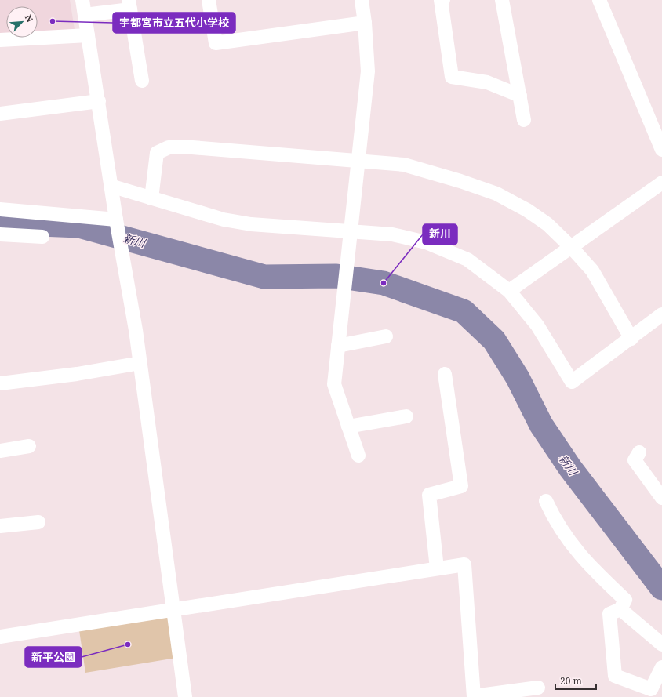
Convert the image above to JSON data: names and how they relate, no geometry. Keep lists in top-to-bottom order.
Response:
{
  "water": ["新川"],
  "places": ["宇都宮市立五代小学校", "新川", "新平公園"],
  "scale_bar": "20 m",
  "north": "top right"
}
